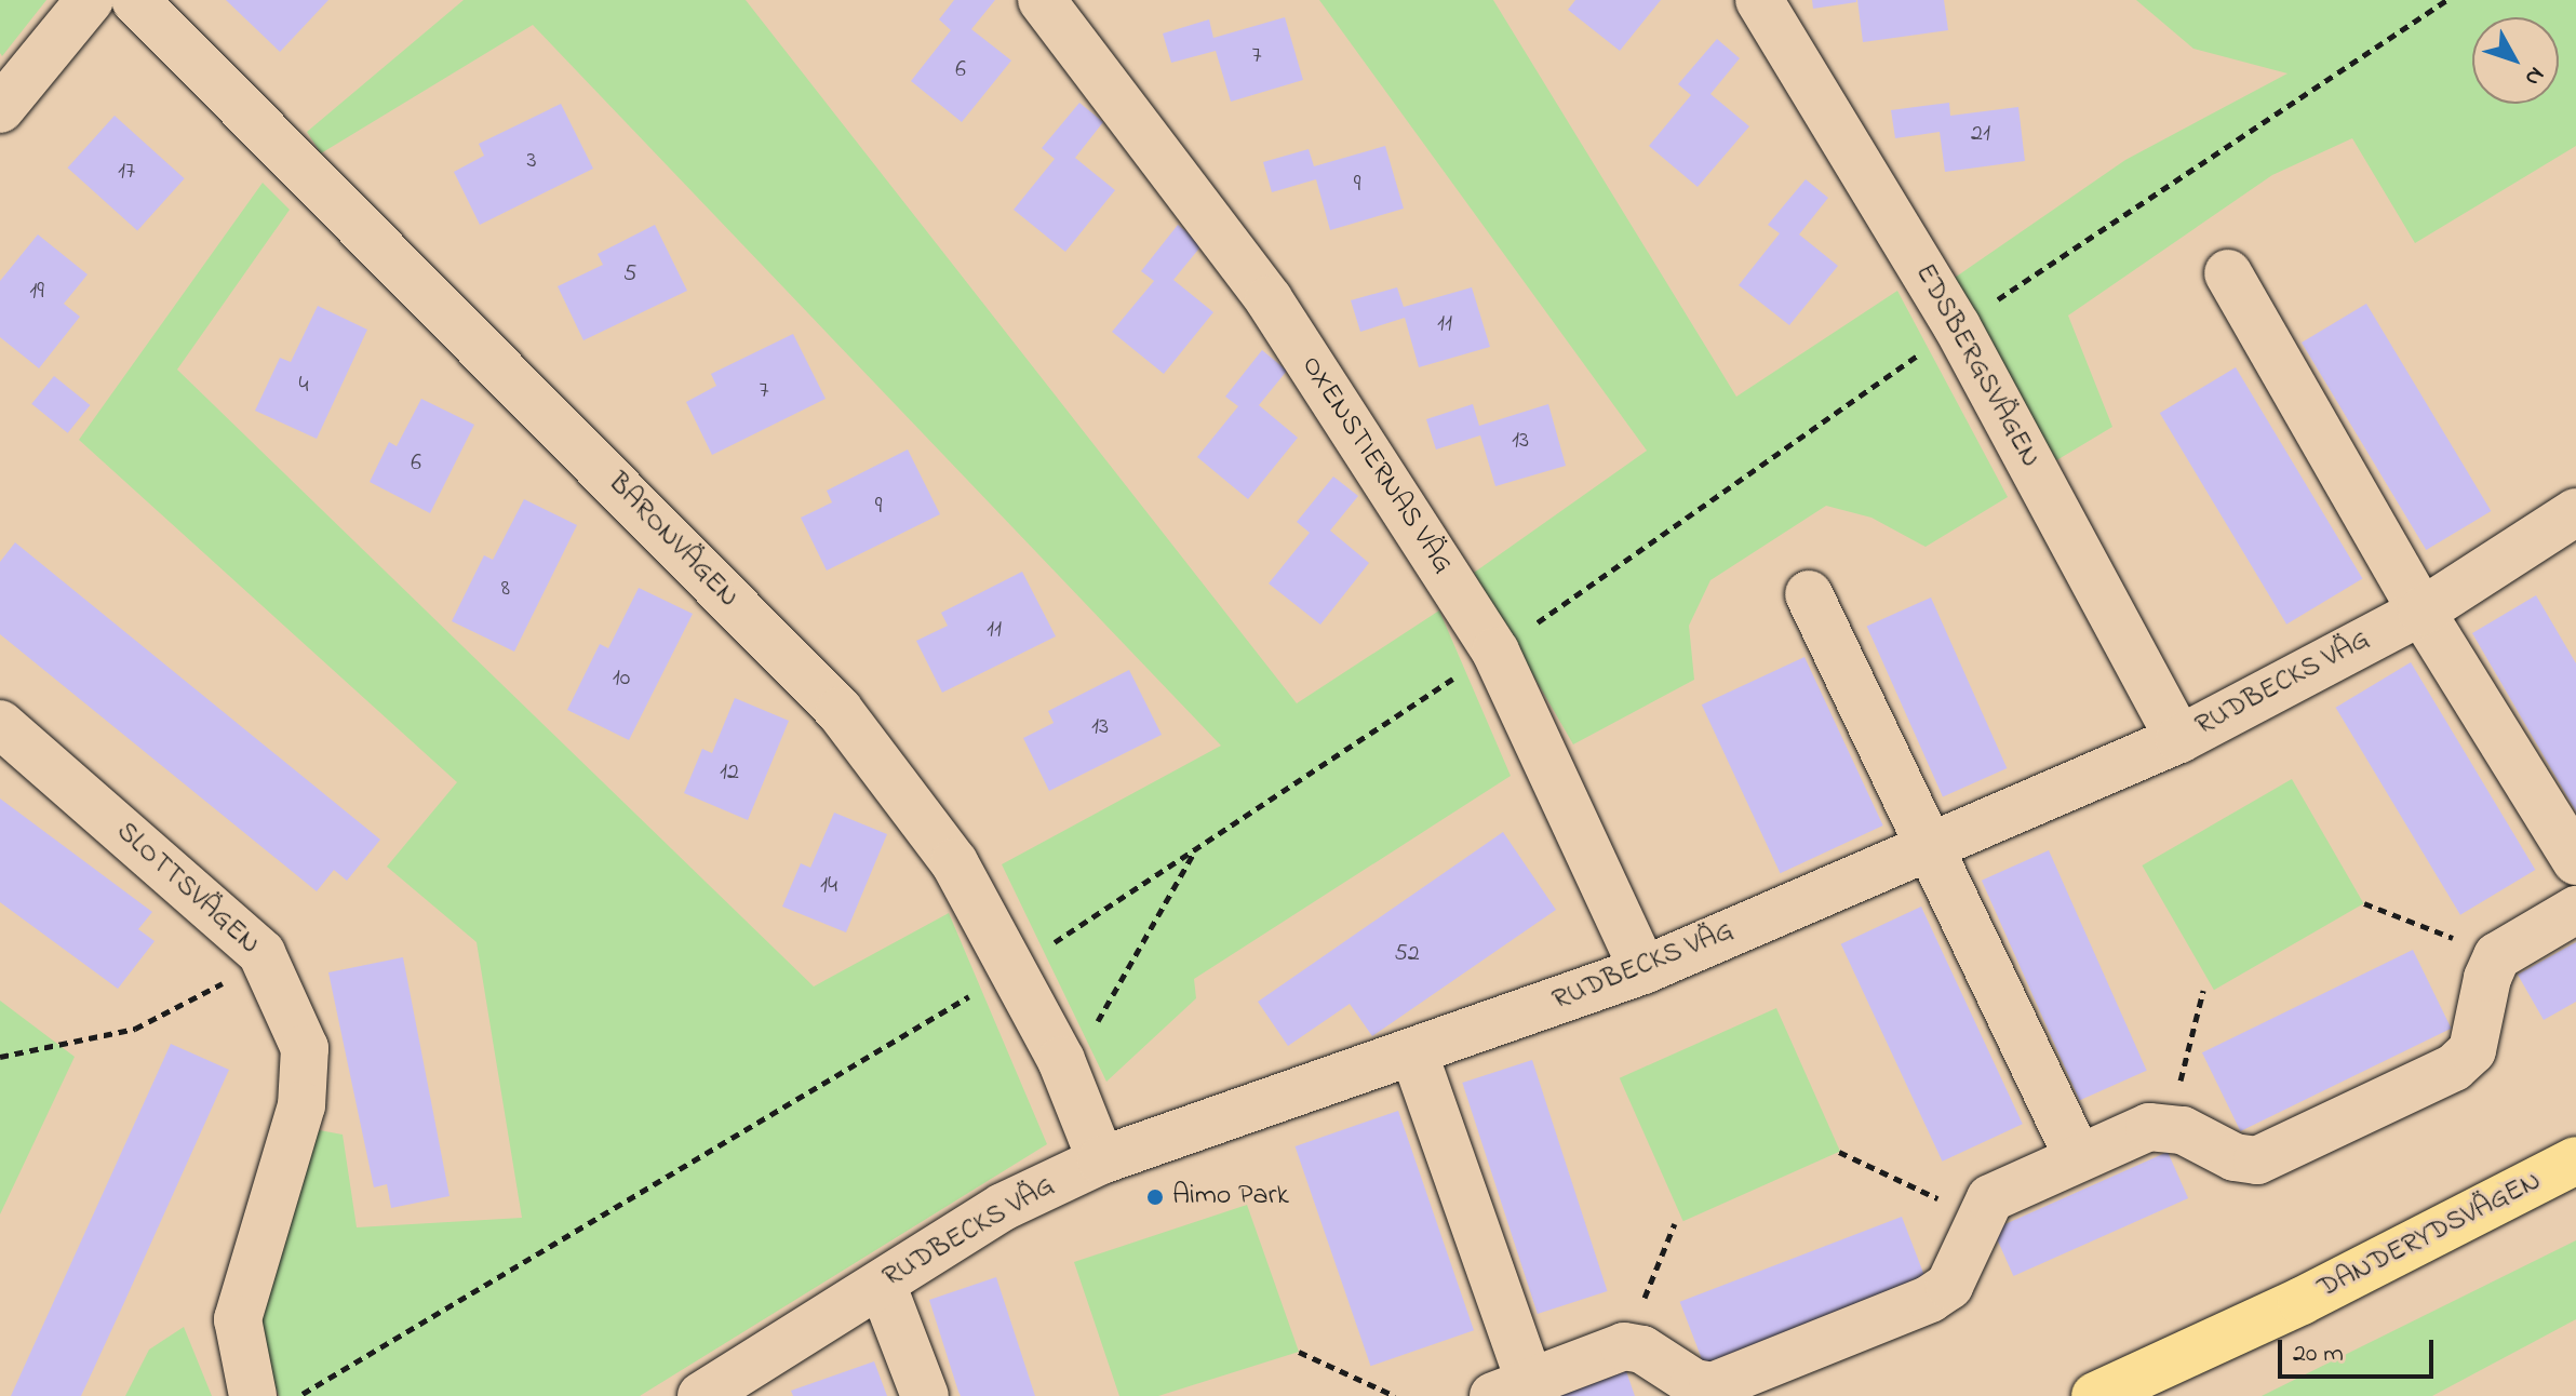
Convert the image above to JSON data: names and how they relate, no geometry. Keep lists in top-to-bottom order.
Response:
{
  "streets": {
    "main road": ["DANDERYDSVÄGEN"],
    "street": [
      "EDSBERGSVÄGEN",
      "OXENSTIERNAS VÄG",
      "BARONVÄGEN",
      "RUDBECKS VÄG",
      "SLOTTSVÄGEN"
    ]
  },
  "crossings": [
    ["EDSBERGSVÄGEN", "RUDBECKS VÄG"],
    ["OXENSTIERNAS VÄG", "RUDBECKS VÄG"],
    ["BARONVÄGEN", "RUDBECKS VÄG"]
  ],
  "places": ["Aimo Park"],
  "house_numbers": [
    "7",
    "6",
    "21",
    "3",
    "17",
    "9",
    "5",
    "19",
    "11",
    "4",
    "7",
    "13",
    "6",
    "9",
    "8",
    "11",
    "10",
    "13",
    "12",
    "14",
    "52"
  ],
  "scale_bar": "20 m",
  "north": "bottom right"
}
